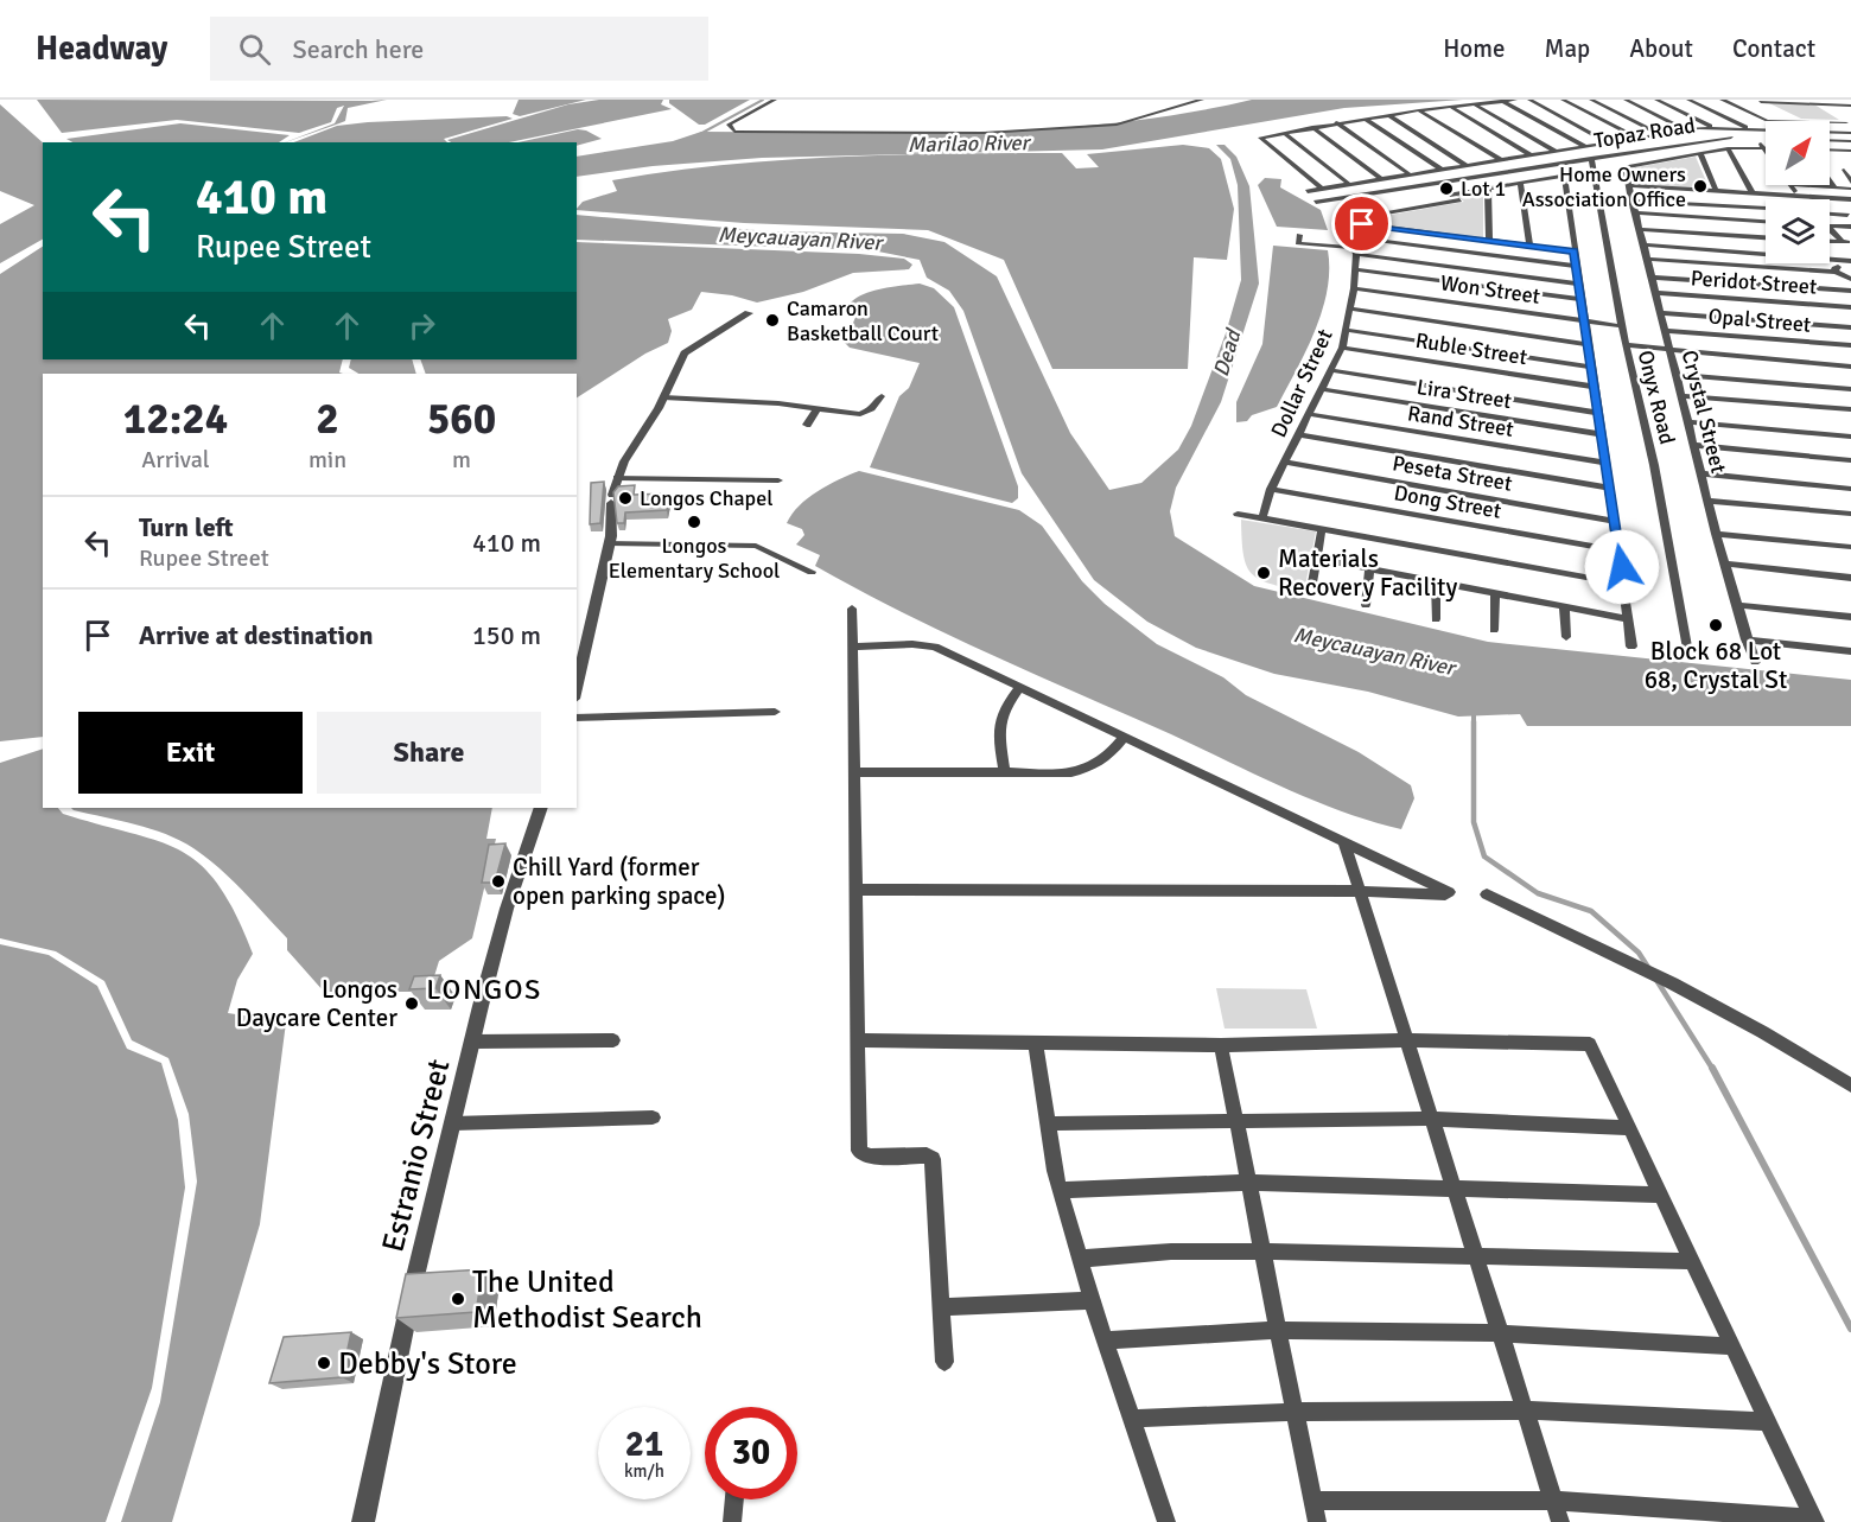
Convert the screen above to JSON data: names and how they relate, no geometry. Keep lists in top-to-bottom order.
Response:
{
  "streets": {
    "street": [
      "Topaz Road",
      "Peridot Street",
      "Won Street",
      "Opal Street",
      "Ruble Street",
      "Dollar Street",
      "Lira Street",
      "Onyx Road",
      "Crystal Street",
      "Rand Street",
      "Peseta Street",
      "Dong Street",
      "Estranio Street"
    ]
  },
  "crossings": [
    ["Topaz Road", "Onyx Road"],
    ["Peridot Street", "Crystal Street"],
    ["Won Street", "Dollar Street"],
    ["Won Street", "Onyx Road"],
    ["Opal Street", "Crystal Street"],
    ["Ruble Street", "Dollar Street"],
    ["Dollar Street", "Lira Street"],
    ["Dollar Street", "Rand Street"],
    ["Dollar Street", "Peseta Street"],
    ["Dollar Street", "Dong Street"]
  ],
  "districts": ["LONGOS"],
  "water": ["Marilao River", "Meycauayan River", "Dead"],
  "places": [
    "Home Owners Association Office",
    "Lot 1",
    "Camaron Basketball Court",
    "Longos Chapel",
    "Longos Elementary School",
    "Materials Recovery Facility",
    "Block 68 Lot 68, Crystal St",
    "Chill Yard (former open parking space)",
    "Longos Daycare Center",
    "The United Methodist Search",
    "Debby's Store"
  ],
  "north": "top right",
  "page": {
    "header": "Headway",
    "search": "Search here",
    "nav": [
      "Home",
      "Map",
      "About",
      "Contact"
    ],
    "turn": ["410 m", "Rupee Street"],
    "eta": [
      "12:24",
      "Arrival",
      "2",
      "min",
      "560",
      "m"
    ],
    "list": [
      {
        "name": "Turn left",
        "note": "Rupee Street",
        "value": "410 m"
      },
      {
        "name": "Arrive at destination",
        "value": "150 m"
      }
    ],
    "buttons": ["Exit", "Share"],
    "speed": "21 km/h",
    "limit": "30"
  }
}
